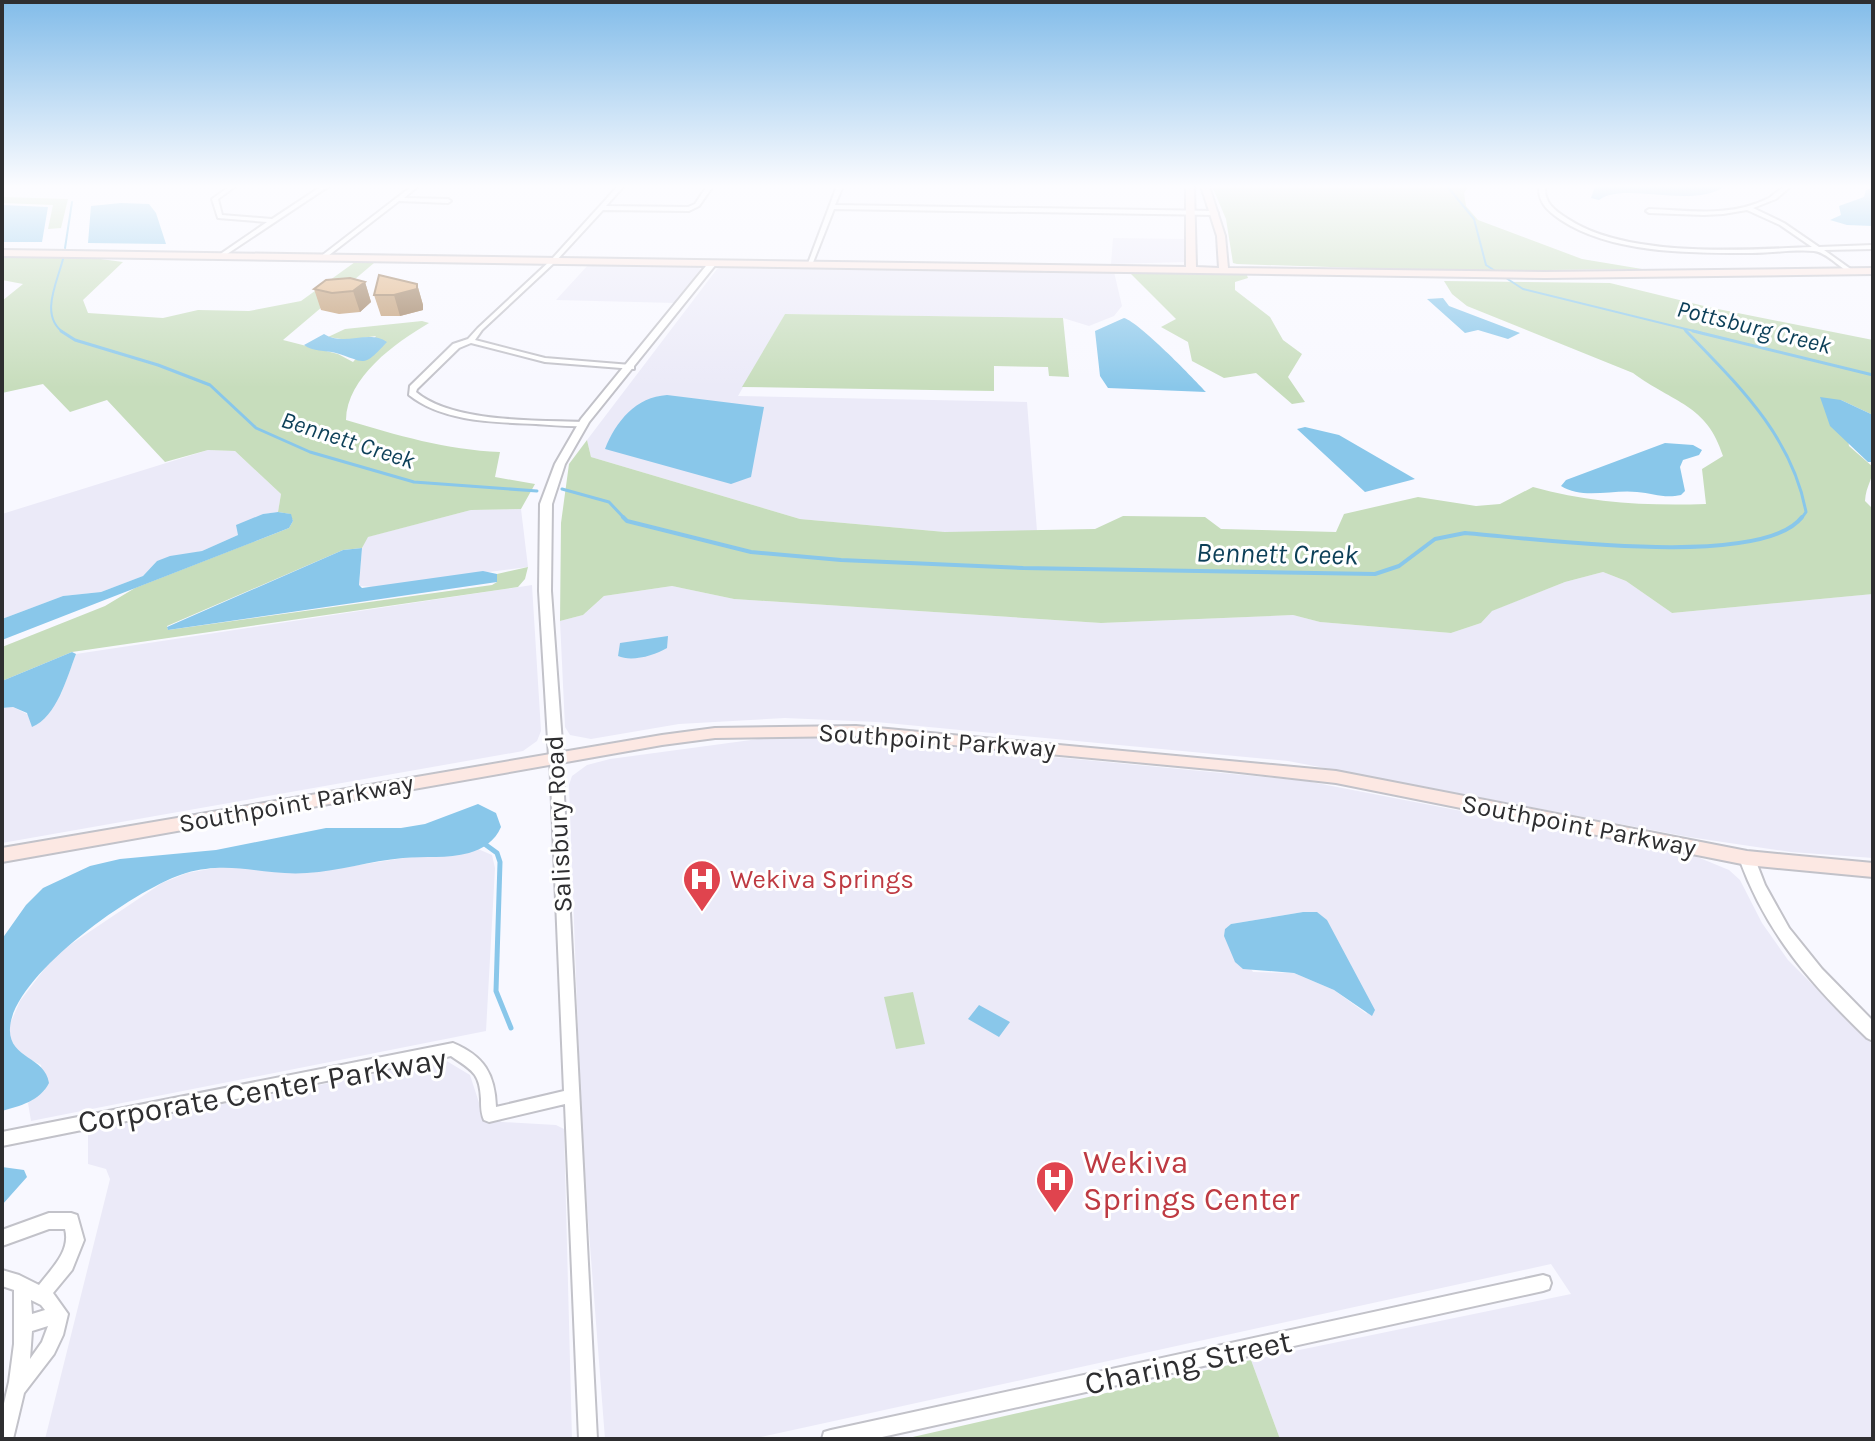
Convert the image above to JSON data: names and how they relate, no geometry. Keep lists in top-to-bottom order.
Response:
{
  "streets": {
    "main road": ["Southpoint Parkway"],
    "street": ["Salisbury Road", "Corporate Center Parkway", "Charing Street"]
  },
  "crossings": [
    ["Southpoint Parkway", "Salisbury Road"],
    ["Salisbury Road", "Corporate Center Parkway"]
  ],
  "water": ["Pottsburg Creek", "Bennett Creek"],
  "places": {
    "hospital": ["Wekiva Springs", "Wekiva Springs Center"]
  }
}
